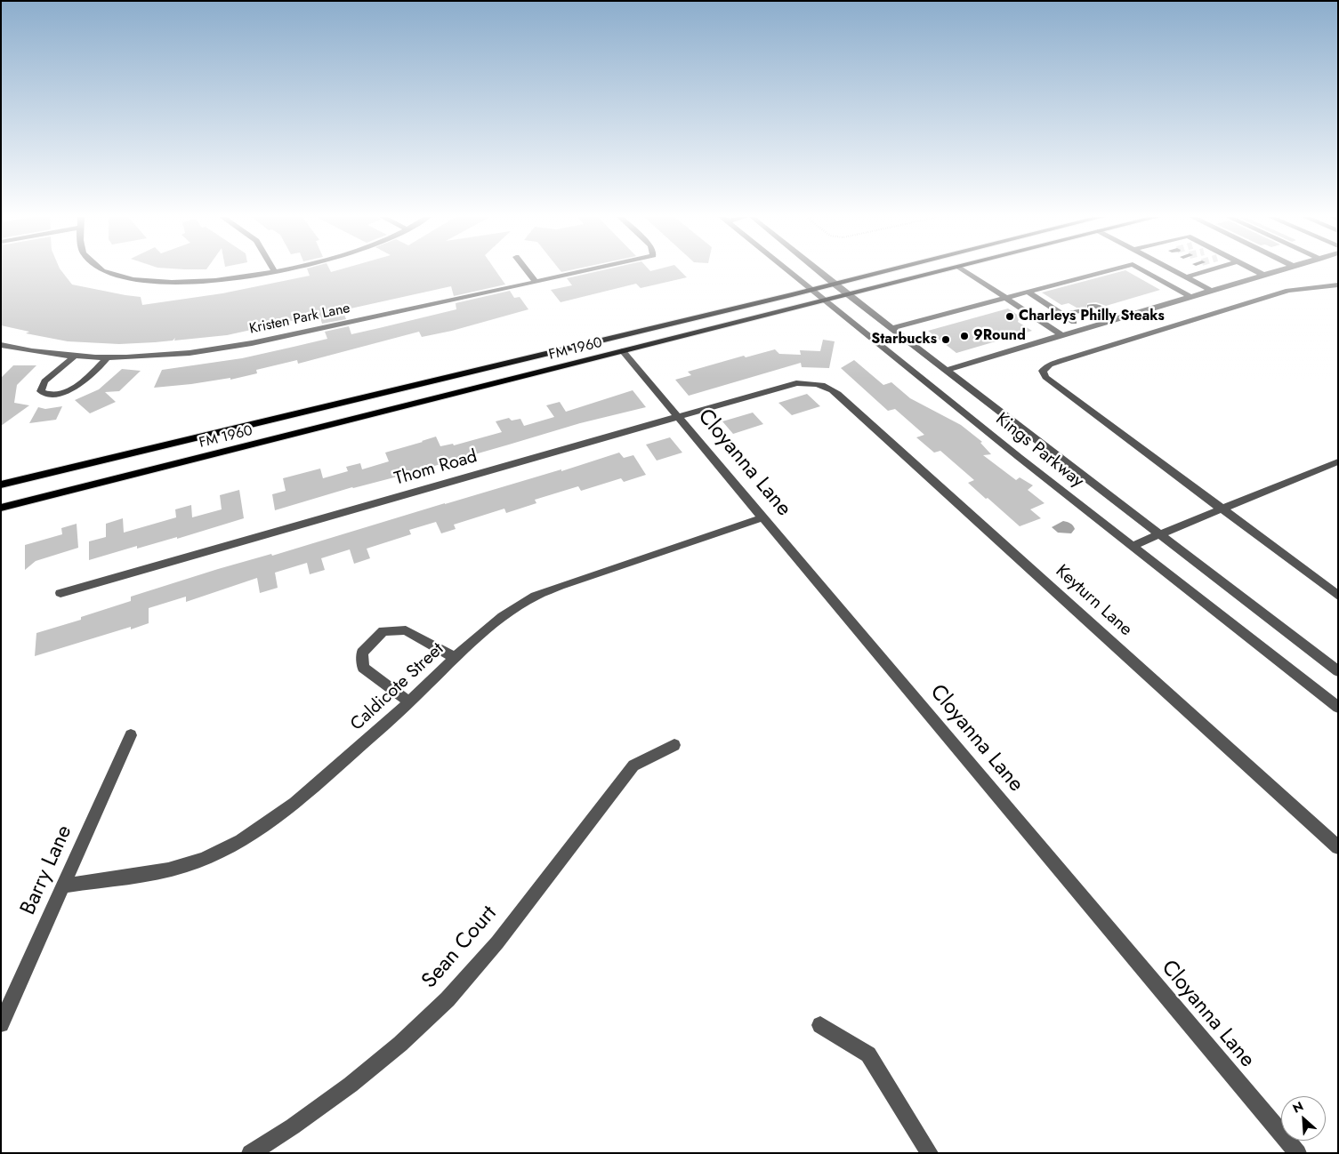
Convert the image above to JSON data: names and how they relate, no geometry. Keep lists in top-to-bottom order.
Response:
{
  "streets": {
    "main road": ["FM 1960"],
    "street": [
      "Kristen Park Lane",
      "Kings Parkway",
      "Cloyanna Lane",
      "Thom Road",
      "Keyturn Lane",
      "Caldicote Street",
      "Barry Lane",
      "Sean Court"
    ]
  },
  "crossings": [
    ["FM 1960", "Kings Parkway"],
    ["FM 1960", "Cloyanna Lane"],
    ["Cloyanna Lane", "Thom Road"],
    ["Cloyanna Lane", "Caldicote Street"],
    ["Thom Road", "Keyturn Lane"],
    ["Caldicote Street", "Barry Lane"]
  ],
  "places": ["Charleys Philly Steaks", "9Round", "Starbucks"],
  "north": "top left"
}
